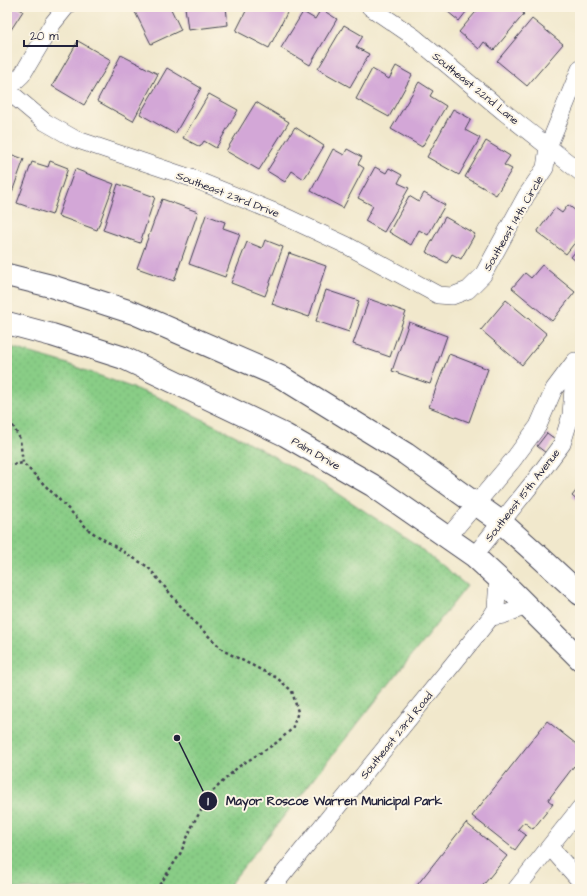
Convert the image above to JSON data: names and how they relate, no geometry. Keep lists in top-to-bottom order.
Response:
{
  "streets": {
    "main road": ["Palm Drive"],
    "street": [
      "Southeast 22nd Lane",
      "Southeast 23rd Drive",
      "Southeast 14th Circle",
      "Southeast 15th Avenue",
      "Southeast 23rd Road"
    ]
  },
  "crossings": [
    ["Southeast 22nd Lane", "Southeast 14th Circle"],
    ["Southeast 23rd Drive", "Southeast 14th Circle"],
    ["Palm Drive", "Southeast 15th Avenue"],
    ["Palm Drive", "Southeast 23rd Road"]
  ],
  "places": ["Mayor Roscoe Warren Municipal Park"],
  "scale_bar": "20 m"
}
